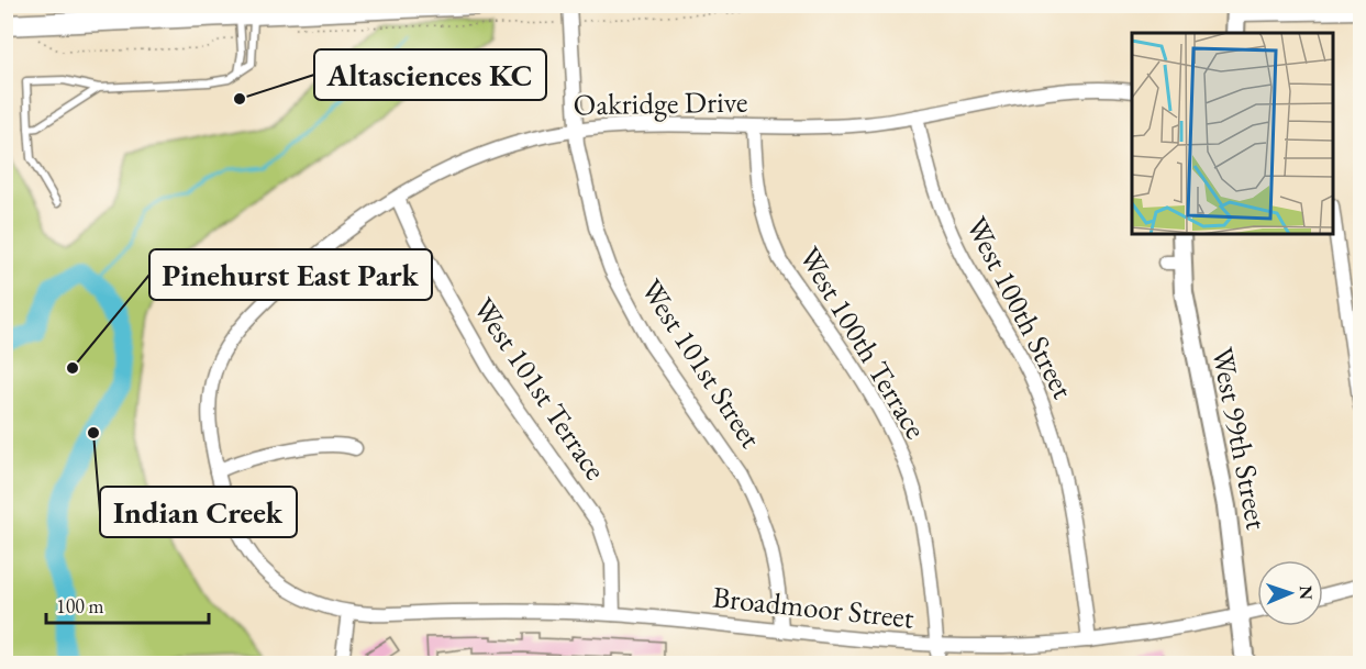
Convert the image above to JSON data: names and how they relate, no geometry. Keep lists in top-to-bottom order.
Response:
{
  "streets": {
    "street": [
      "Oakridge Drive",
      "West 100th Street",
      "West 100th Terrace",
      "West 101st Street",
      "West 101st Terrace",
      "West 99th Street",
      "Broadmoor Street"
    ]
  },
  "crossings": [
    ["Oakridge Drive", "West 100th Street"],
    ["Oakridge Drive", "West 100th Terrace"],
    ["Oakridge Drive", "West 101st Street"],
    ["Oakridge Drive", "West 101st Terrace"],
    ["Oakridge Drive", "Broadmoor Street"],
    ["West 100th Street", "Broadmoor Street"],
    ["West 100th Terrace", "Broadmoor Street"],
    ["West 101st Street", "Broadmoor Street"],
    ["West 101st Terrace", "Broadmoor Street"],
    ["West 99th Street", "Broadmoor Street"]
  ],
  "places": ["Altasciences KC", "Pinehurst East Park", "Indian Creek"],
  "scale_bar": "100 m",
  "north": "right"
}
